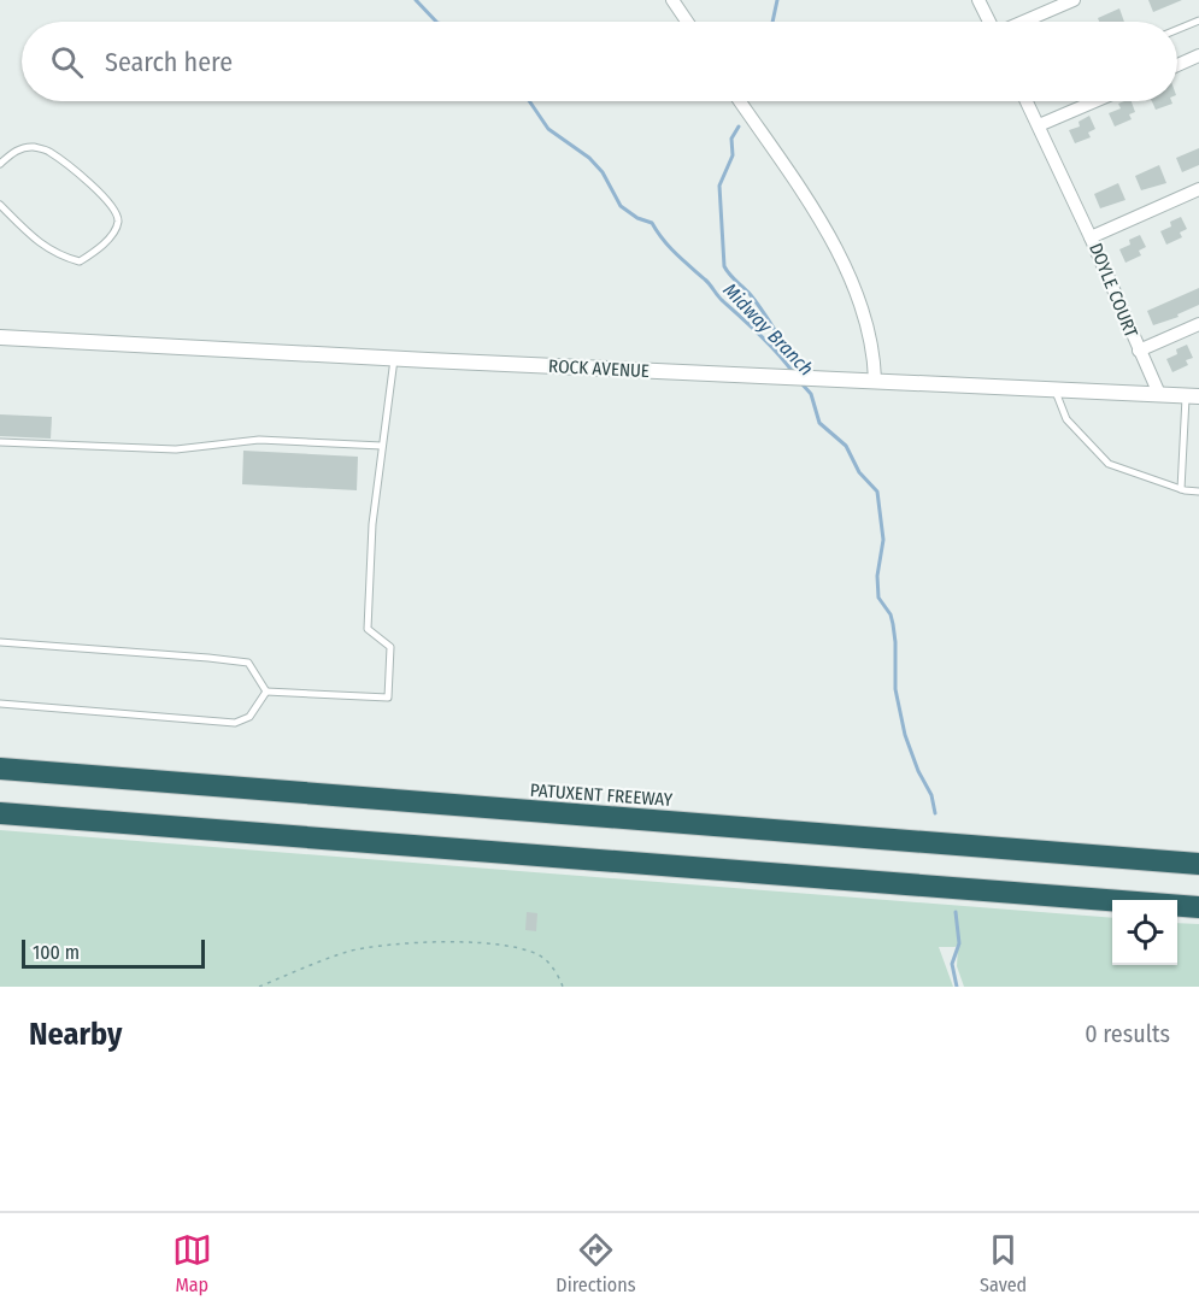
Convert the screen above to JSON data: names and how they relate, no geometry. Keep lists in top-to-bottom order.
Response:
{
  "streets": {
    "highway": ["PATUXENT FREEWAY"],
    "street": ["DOYLE COURT", "ROCK AVENUE"]
  },
  "water": ["Midway Branch"],
  "scale_bar": "100 m",
  "page": {
    "search": "Search here",
    "scale": "100 m",
    "heading": ["Nearby", "0 results"],
    "nav": ["Map", "Directions", "Saved"]
  }
}
